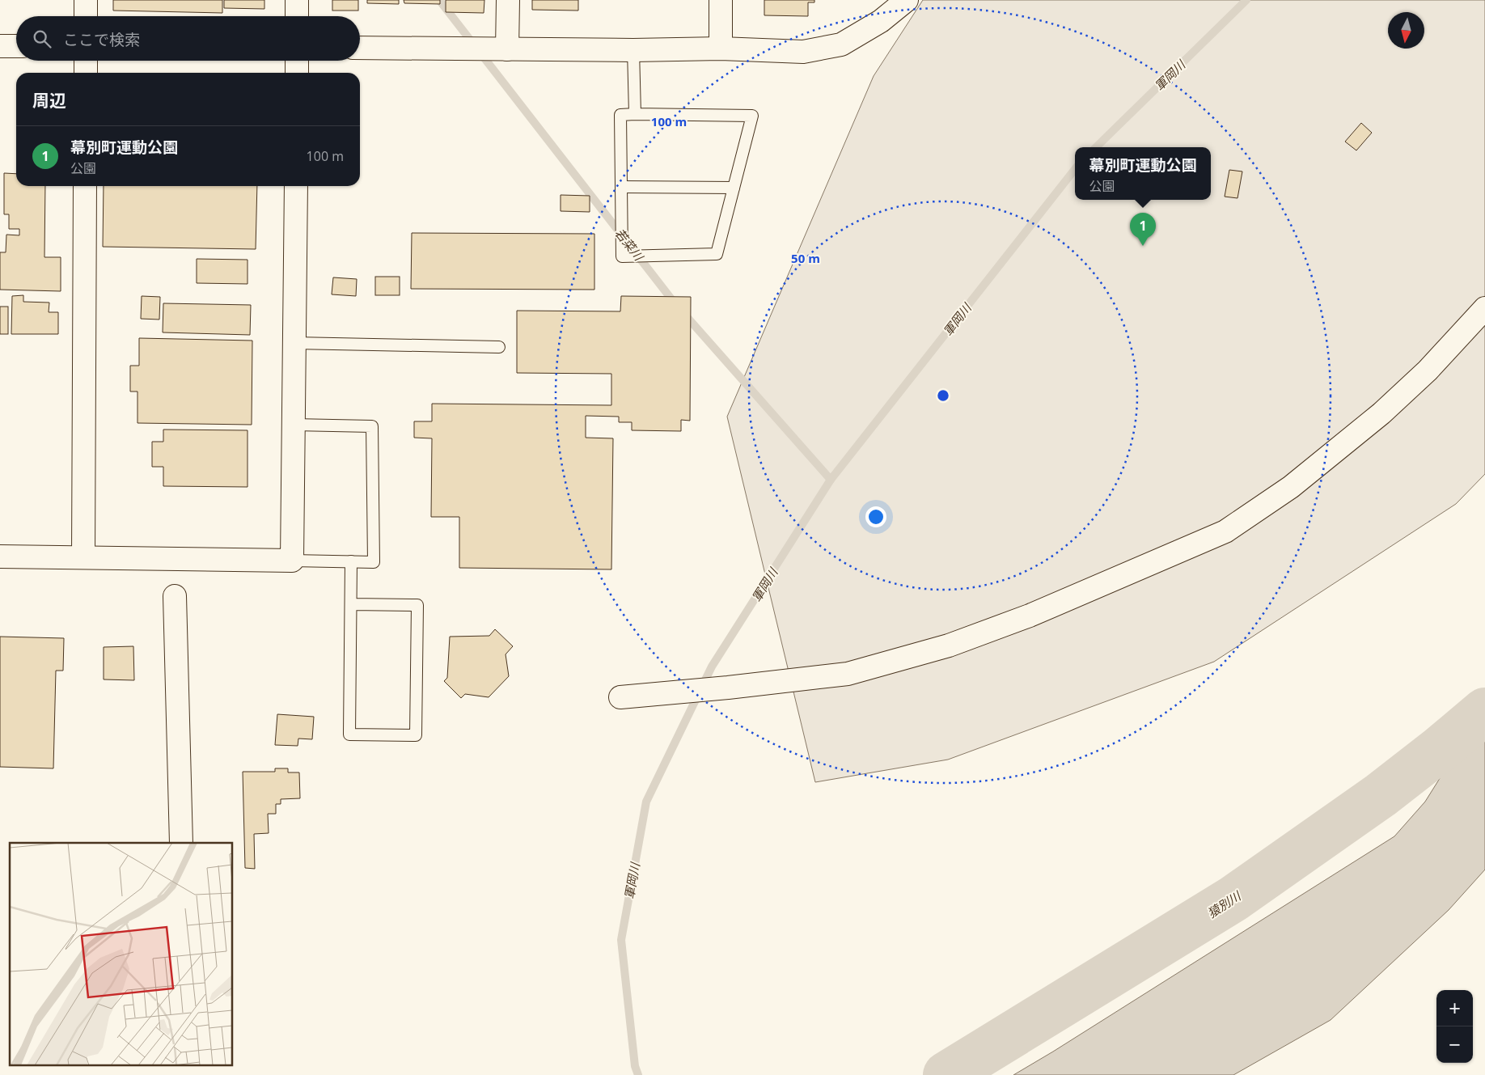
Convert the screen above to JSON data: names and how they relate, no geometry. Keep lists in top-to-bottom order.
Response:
{
  "water": ["軍岡川", "若菜川", "猿別川"],
  "north": "bottom",
  "page": {
    "search": "ここで検索",
    "heading": "周辺",
    "list": [
      {
        "mark": "1",
        "name": "幕別町運動公園",
        "note": "公園",
        "value": "100 m"
      }
    ],
    "popup": ["幕別町運動公園", "公園"],
    "pins": "1",
    "map_buttons": ["+", "−"]
  },
  "rings": ["100 m", "50 m"]
}
